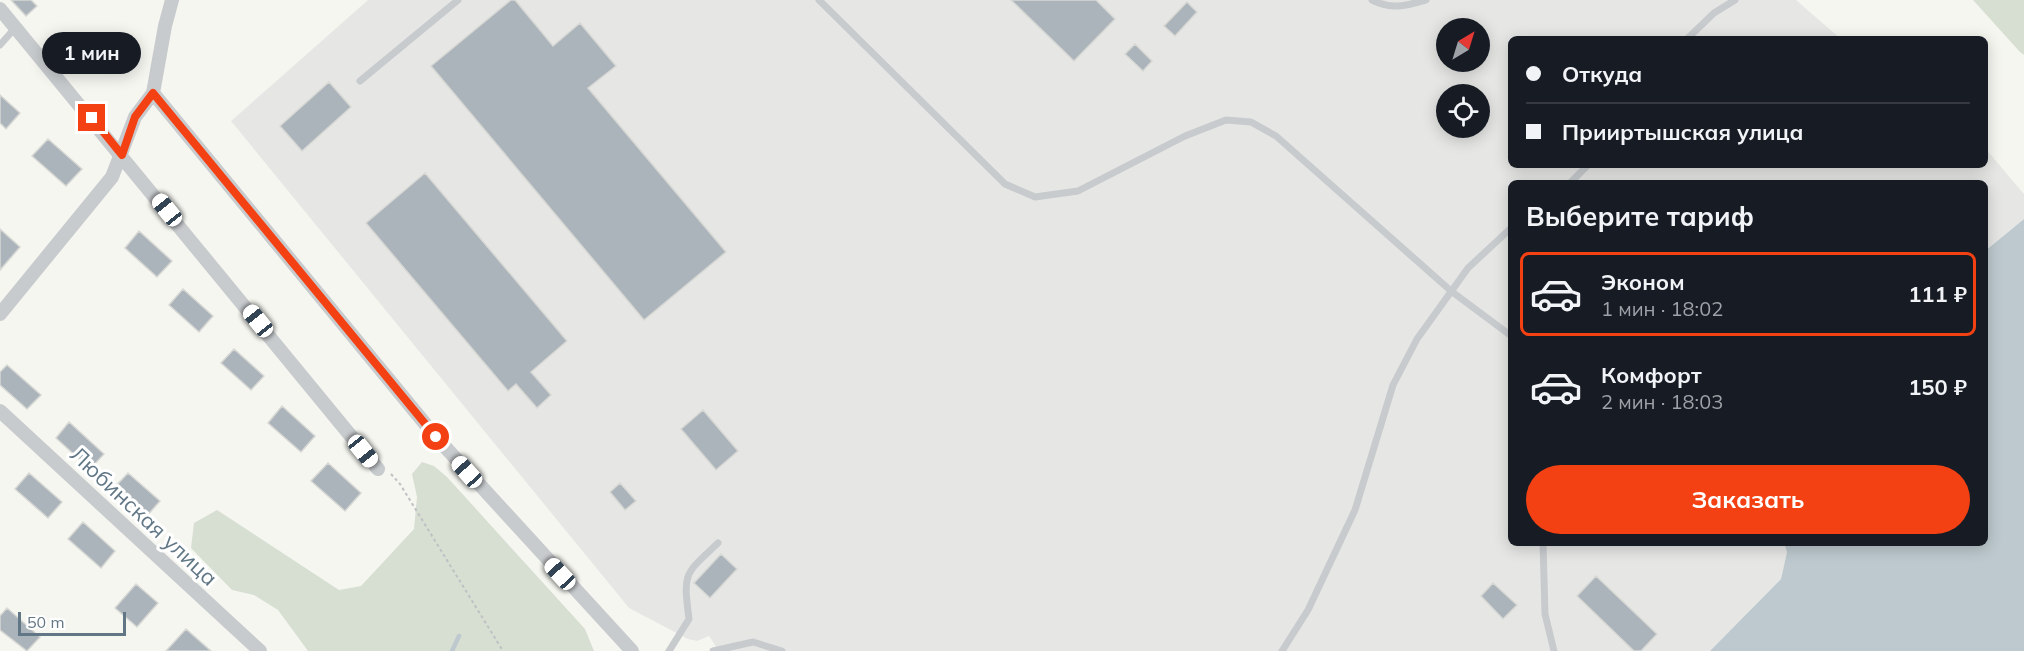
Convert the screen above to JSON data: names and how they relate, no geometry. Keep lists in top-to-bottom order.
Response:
{
  "streets": {
    "street": ["Любинская улица"]
  },
  "scale_bar": "50 m",
  "north": "top right",
  "page": {
    "bubble": "1 мин",
    "banner": ["Откуда", "Прииртышская улица"],
    "heading": "Выберите тариф",
    "list": [
      {
        "name": "Эконом",
        "note": "1 мин · 18:02",
        "value": "111 ₽"
      },
      {
        "name": "Комфорт",
        "note": "2 мин · 18:03",
        "value": "150 ₽"
      }
    ],
    "buttons": "Заказать",
    "scale": "50 m"
  }
}
